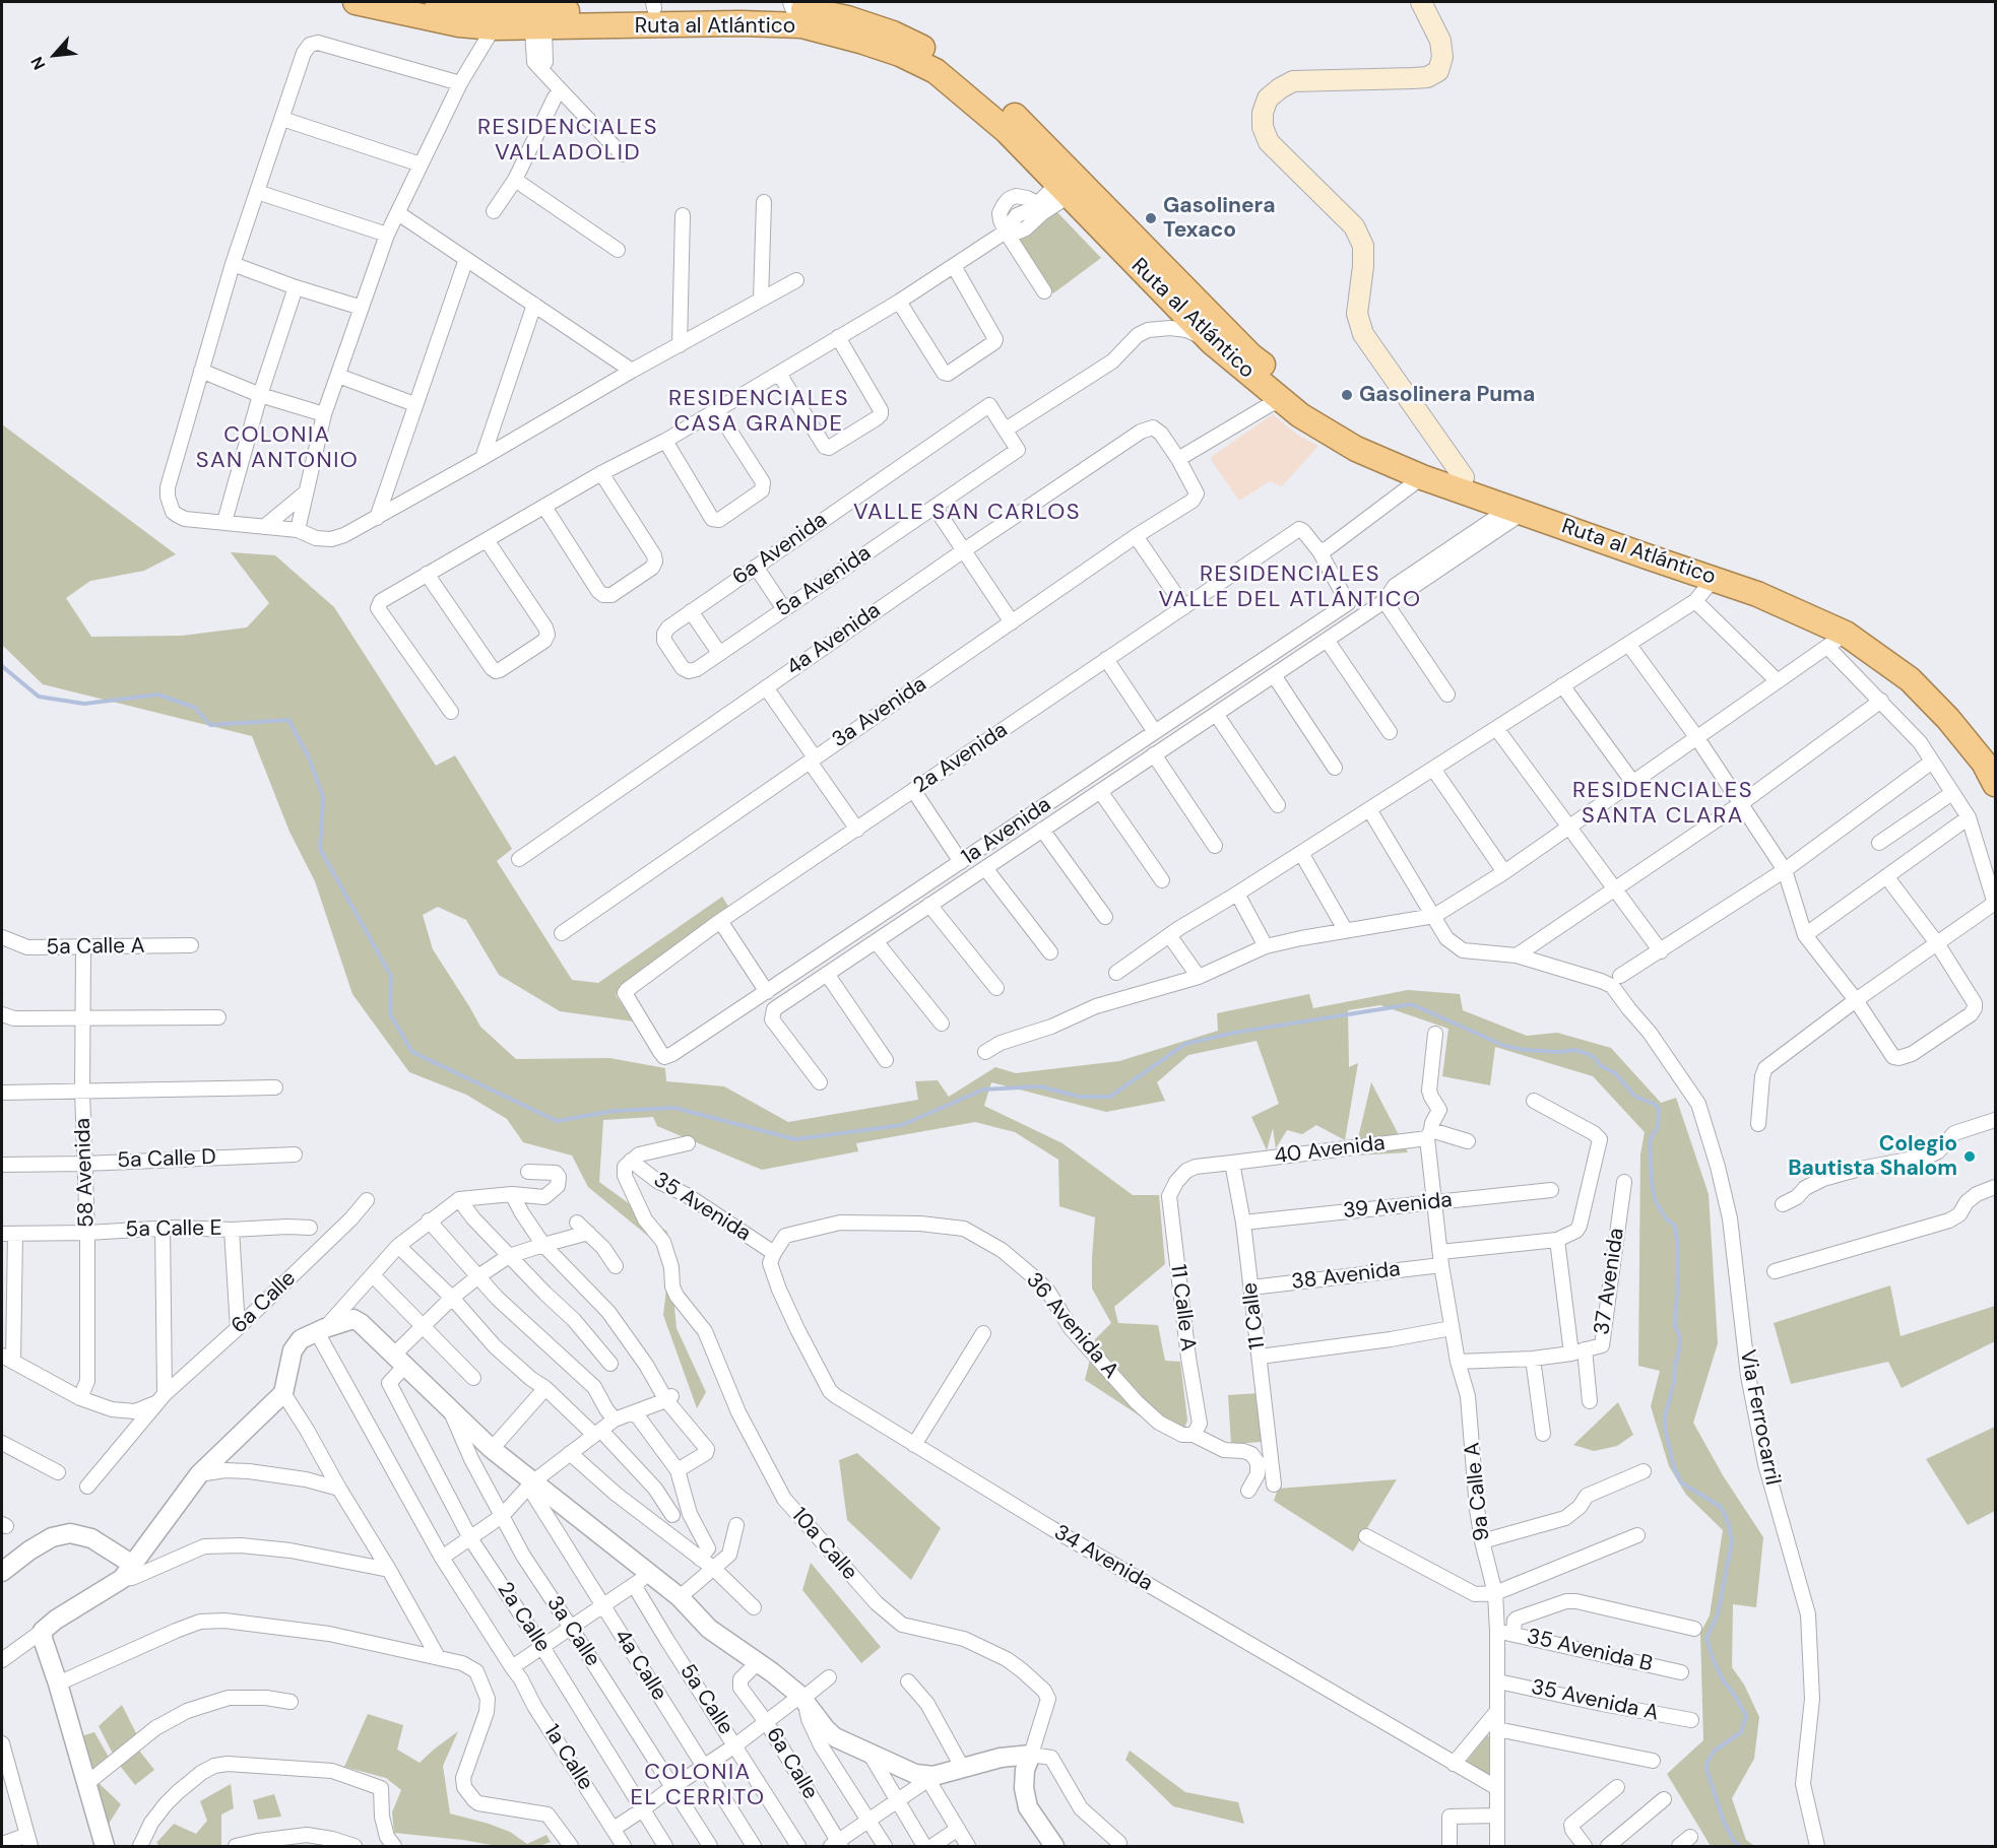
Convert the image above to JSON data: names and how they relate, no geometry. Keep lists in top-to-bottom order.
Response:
{
  "streets": {
    "highway": ["Ruta al Atlántico"],
    "street": [
      "6a Avenida",
      "5a Avenida",
      "4a Avenida",
      "3a Avenida",
      "2a Avenida",
      "1a Avenida",
      "5a Calle A",
      "40 Avenida",
      "5a Calle D",
      "58 Avenida",
      "39 Avenida",
      "35 Avenida",
      "5a Calle E",
      "38 Avenida",
      "37 Avenida",
      "6a Calle",
      "11 Calle A",
      "11 Calle",
      "36 Avenida A",
      "Via Ferrocarril",
      "9a Calle A",
      "10a Calle",
      "34 Avenida",
      "2a Calle",
      "3a Calle",
      "35 Avenida B",
      "4a Calle",
      "5a Calle",
      "35 Avenida A",
      "1a Calle"
    ]
  },
  "crossings": [
    ["6a Avenida", "5a Avenida"],
    ["4a Avenida", "3a Avenida"],
    ["2a Avenida", "1a Avenida"],
    ["5a Calle A", "58 Avenida"],
    ["40 Avenida", "11 Calle A"],
    ["40 Avenida", "11 Calle"],
    ["40 Avenida", "9a Calle A"],
    ["5a Calle D", "58 Avenida"],
    ["58 Avenida", "5a Calle E"],
    ["58 Avenida", "6a Calle"],
    ["39 Avenida", "11 Calle"],
    ["39 Avenida", "9a Calle A"],
    ["35 Avenida", "36 Avenida A"],
    ["35 Avenida", "10a Calle"],
    ["35 Avenida", "34 Avenida"],
    ["38 Avenida", "11 Calle"],
    ["38 Avenida", "9a Calle A"],
    ["37 Avenida", "9a Calle A"],
    ["11 Calle A", "36 Avenida A"],
    ["36 Avenida A", "34 Avenida"],
    ["9a Calle A", "34 Avenida"],
    ["9a Calle A", "35 Avenida B"],
    ["9a Calle A", "35 Avenida A"]
  ],
  "districts": [
    "RESIDENCIALES VALLADOLID",
    "RESIDENCIALES CASA GRANDE",
    "COLONIA SAN ANTONIO",
    "VALLE SAN CARLOS",
    "RESIDENCIALES VALLE DEL ATLÁNTICO",
    "RESIDENCIALES SANTA CLARA",
    "COLONIA EL CERRITO"
  ],
  "places": ["Gasolinera Texaco", "Gasolinera Puma", "Colegio Bautista Shalom"],
  "north": "bottom left"
}
